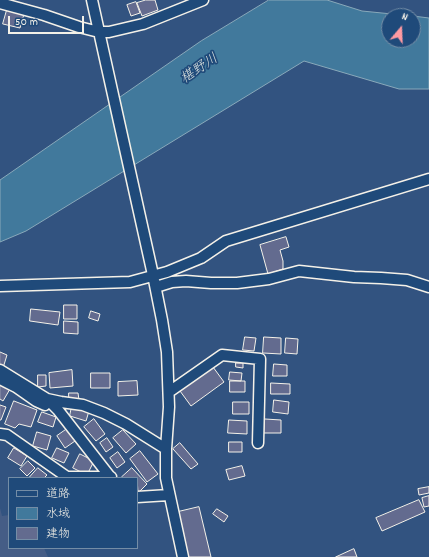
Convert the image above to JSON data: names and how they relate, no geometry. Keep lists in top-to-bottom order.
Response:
{
  "water": ["椹野川"],
  "legend": ["道路", "水域", "建物"],
  "scale_bar": "50 m",
  "north": "top"
}
